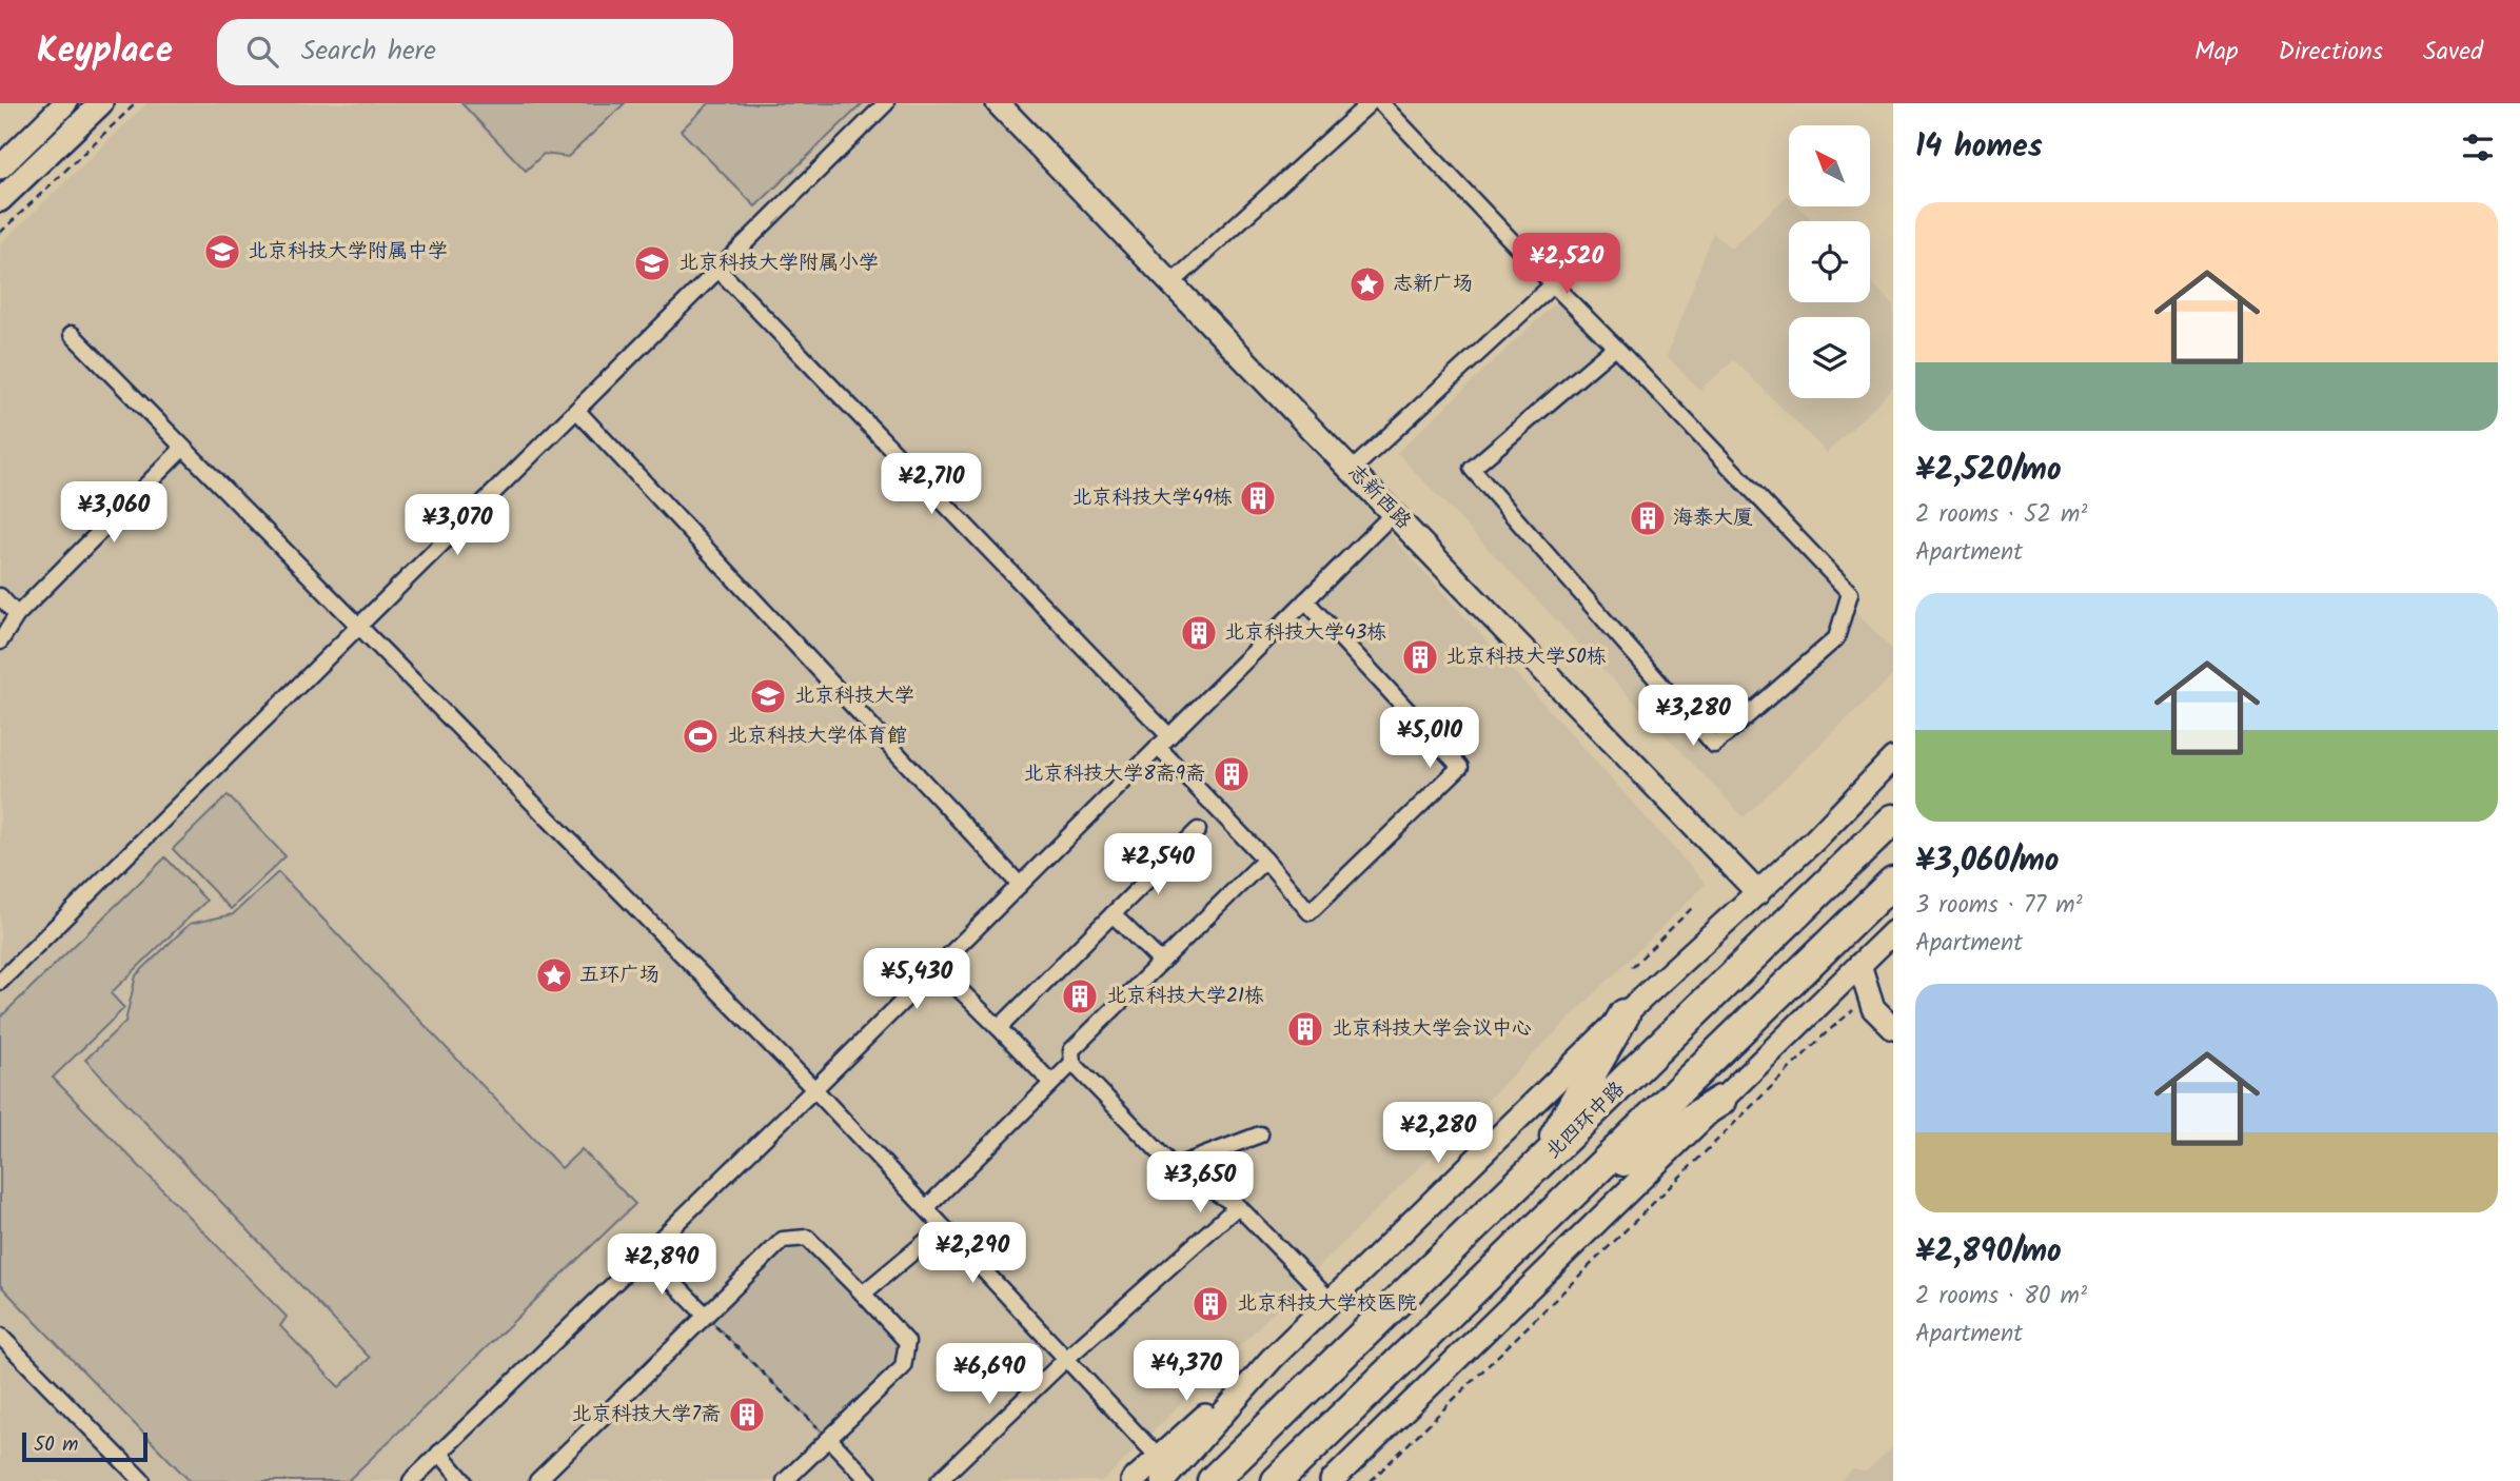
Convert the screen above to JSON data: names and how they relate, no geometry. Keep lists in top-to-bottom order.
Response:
{
  "streets": {
    "highway": ["北四环中路"],
    "street": ["志新西路"]
  },
  "places": {
    "school or university": ["北京科技大学附属中学", "北京科技大学附属小学", "北京科技大学"],
    "place": ["志新广场", "五环广场"],
    "building": [
      "北京科技大学49栋",
      "海泰大厦",
      "北京科技大学43栋",
      "北京科技大学50栋",
      "北京科技大学8斋9斋",
      "北京科技大学21栋",
      "北京科技大学会议中心",
      "北京科技大学校医院",
      "北京科技大学7斋"
    ],
    "sports": ["北京科技大学体育館"]
  },
  "scale_bar": "50 m",
  "north": "top left",
  "page": {
    "header": "Keyplace",
    "search": "Search here",
    "nav": ["Map", "Directions", "Saved"],
    "heading": "14 homes",
    "list": [
      {
        "name": "¥2,520/mo",
        "note": "2 rooms · 52 m² · Apartment"
      },
      {
        "name": "¥3,060/mo",
        "note": "3 rooms · 77 m² · Apartment"
      },
      {
        "name": "¥2,890/mo",
        "note": "2 rooms · 80 m² · Apartment"
      }
    ],
    "price": [
      "¥2,520",
      "¥2,710",
      "¥3,060",
      "¥3,070",
      "¥3,280",
      "¥5,010",
      "¥2,540",
      "¥5,430",
      "¥2,280",
      "¥3,650",
      "¥2,290",
      "¥2,890",
      "¥4,370",
      "¥6,690"
    ],
    "scale": "50 m"
  }
}
